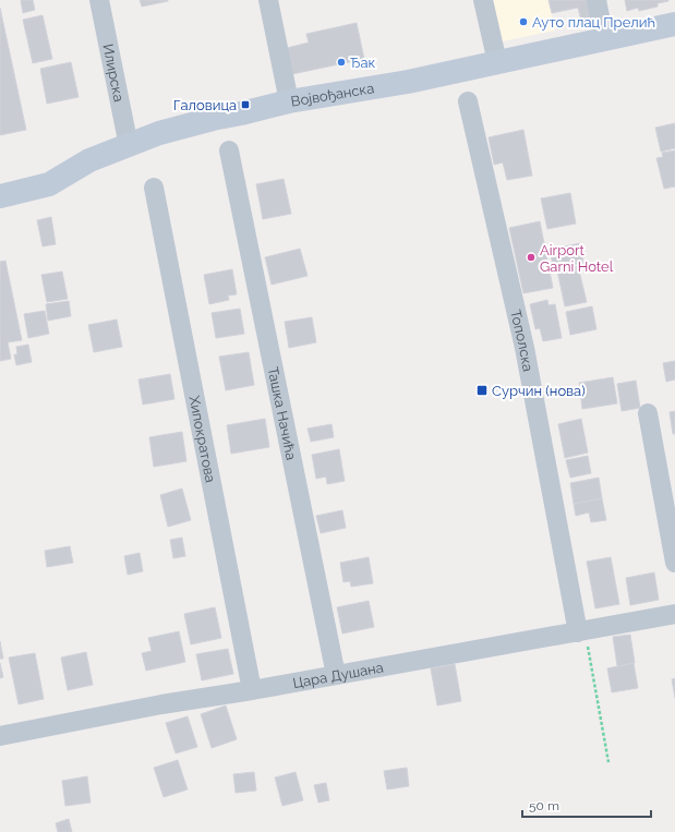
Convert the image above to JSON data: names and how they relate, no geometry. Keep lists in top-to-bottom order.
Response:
{
  "streets": {
    "main road": ["Војвођанска"],
    "street": [
      "Илирска",
      "Тополска",
      "Ташка Начића",
      "Хипократова",
      "Цара Душана"
    ]
  },
  "crossings": [
    ["Илирска", "Војвођанска"],
    ["Тополска", "Цара Душана"],
    ["Ташка Начића", "Цара Душана"],
    ["Хипократова", "Цара Душана"]
  ],
  "places": {
    "other": ["Ауто плац Прелић", "Ђак", "Airport Garni Hotel"],
    "transit": ["Галовица", "Сурчин (нова)"]
  },
  "scale_bar": "50 m"
}
